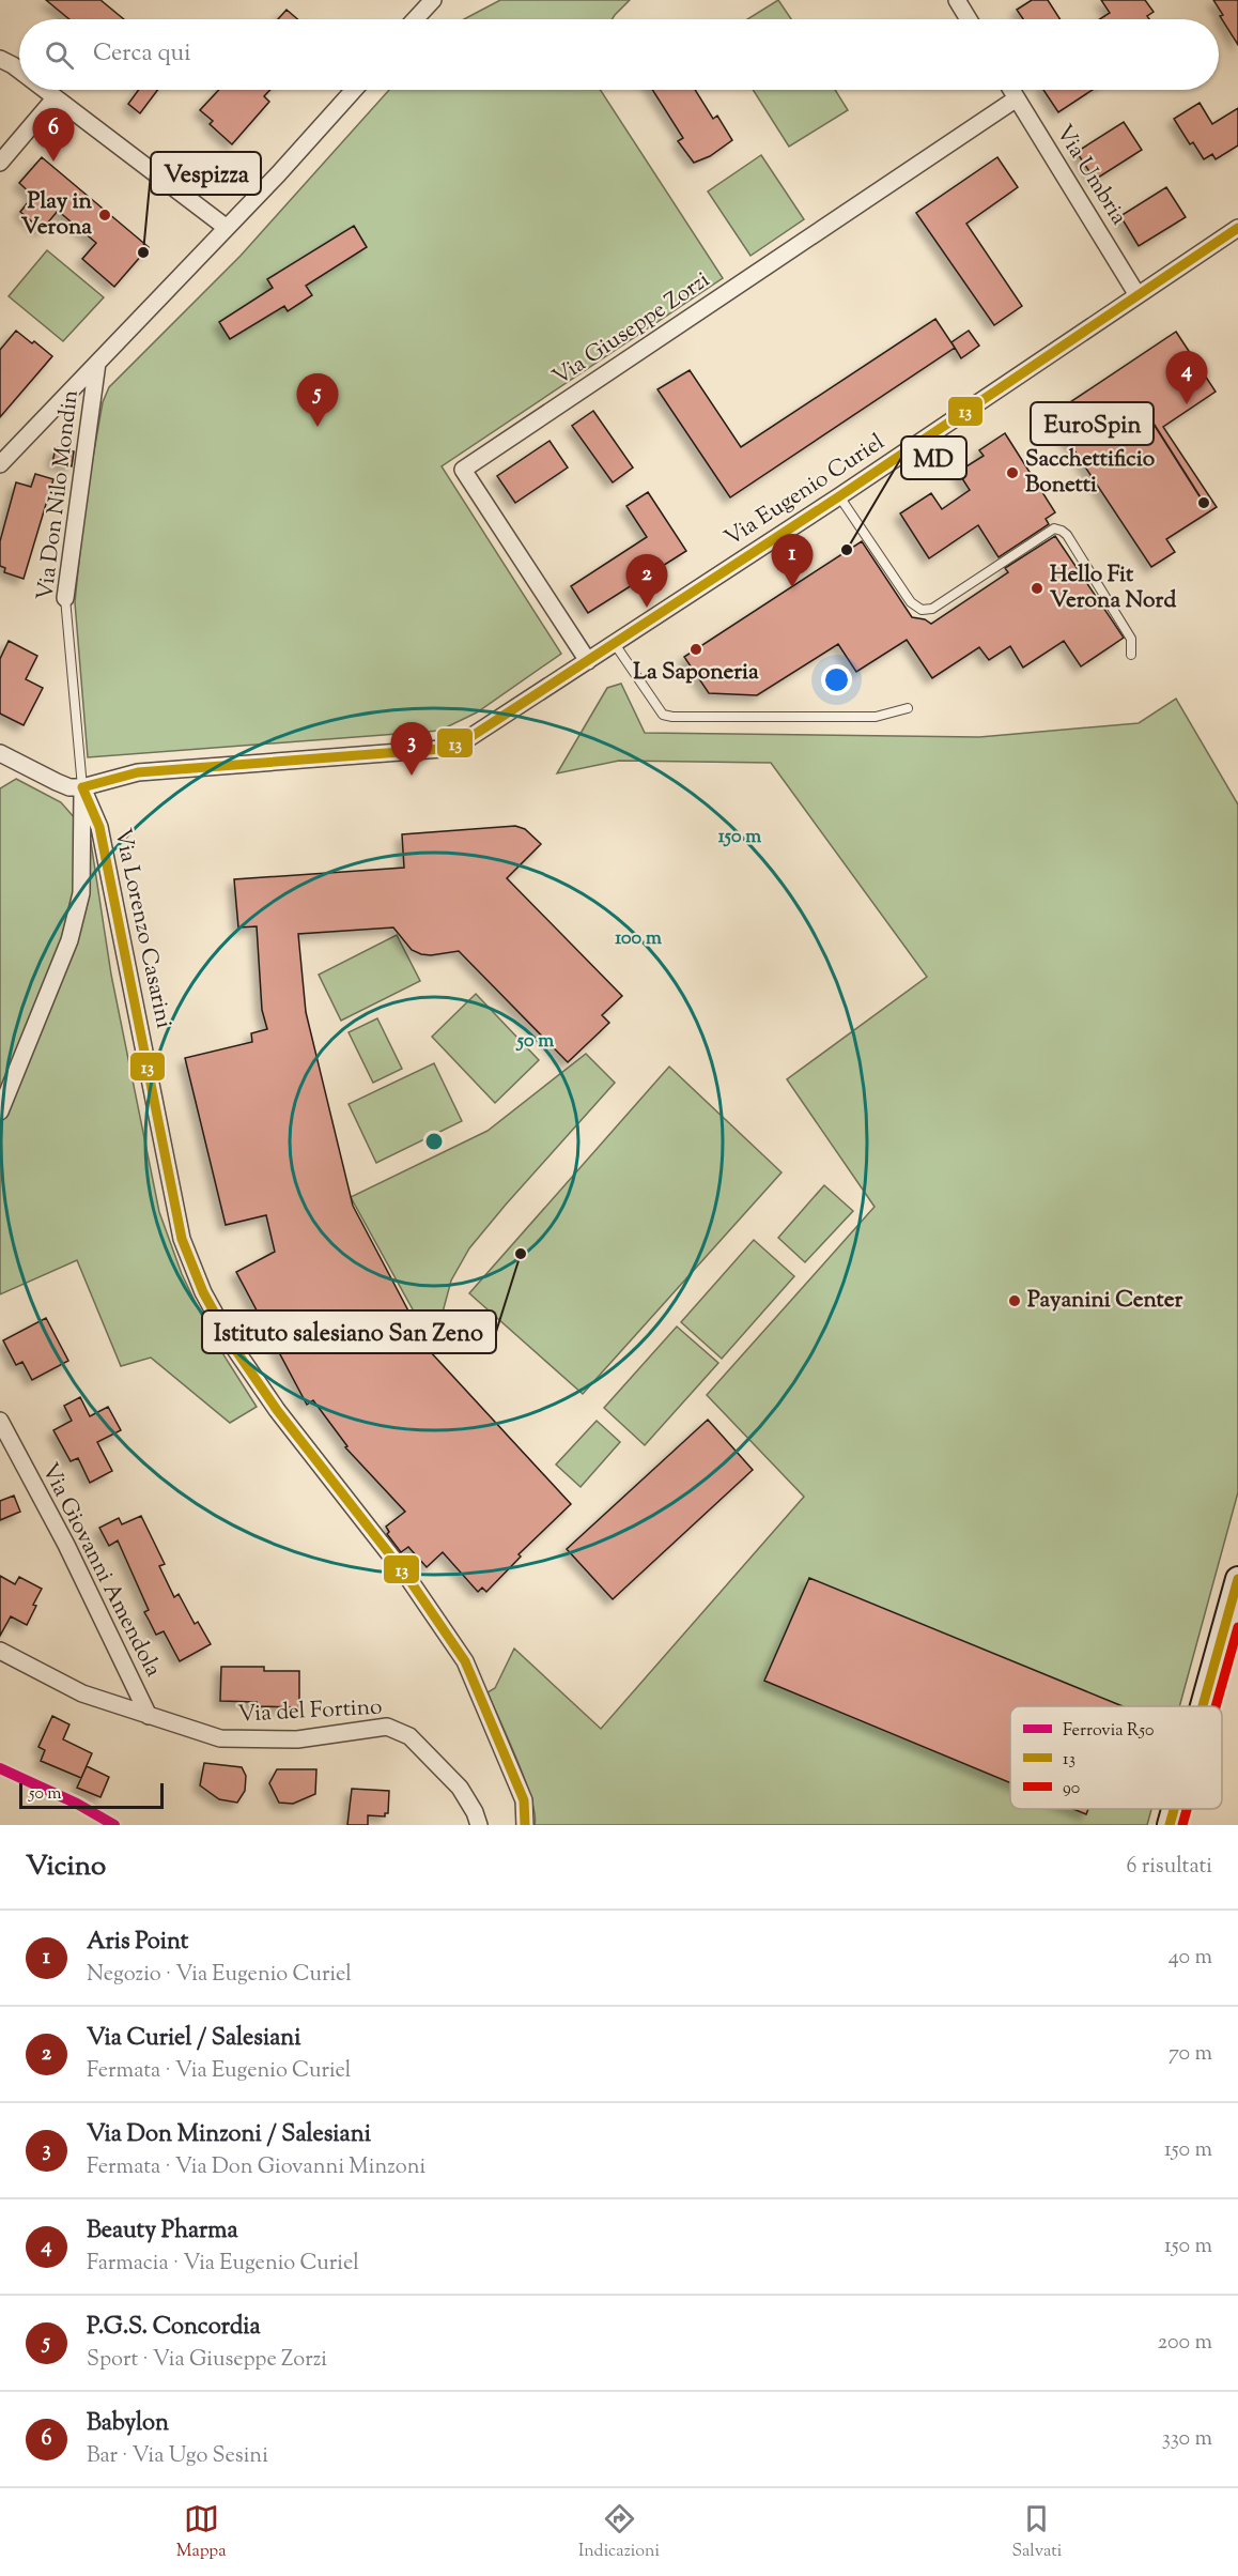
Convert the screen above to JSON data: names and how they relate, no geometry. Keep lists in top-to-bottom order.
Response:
{
  "streets": {
    "street": [
      "Via Umbria",
      "Via Giuseppe Zorzi",
      "Via Eugenio Curiel",
      "Via Don Nilo Mondin",
      "Via Lorenzo Casarini",
      "Via Giovanni Amendola",
      "Via del Fortino"
    ]
  },
  "crossings": [
    ["Via Umbria", "Via Giuseppe Zorzi"],
    ["Via Umbria", "Via Eugenio Curiel"],
    ["Via Giuseppe Zorzi", "Via Eugenio Curiel"],
    ["Via Eugenio Curiel", "Via Don Nilo Mondin"],
    ["Via Eugenio Curiel", "Via Lorenzo Casarini"],
    ["Via Don Nilo Mondin", "Via Lorenzo Casarini"],
    ["Via Giovanni Amendola", "Via del Fortino"]
  ],
  "places": [
    "Play in Verona",
    "Vespizza",
    "Sacchettificio Bonetti",
    "EuroSpin",
    "MD",
    "Hello Fit Verona Nord",
    "La Saponeria",
    "Istituto salesiano San Zeno",
    "Payanini Center"
  ],
  "lines": ["transit line 13", "transit line 90", "rail line R50"],
  "legend": ["Ferrovia R50", "13", "90"],
  "scale_bar": "50 m",
  "page": {
    "search": "Cerca qui",
    "pins": [
      "6",
      "4",
      "5",
      "1",
      "2",
      "3"
    ],
    "scale": "50 m",
    "heading": ["Vicino", "6 risultati"],
    "list": [
      {
        "mark": "1",
        "name": "Aris Point",
        "note": "Negozio · Via Eugenio Curiel",
        "value": "40 m"
      },
      {
        "mark": "2",
        "name": "Via Curiel / Salesiani",
        "note": "Fermata · Via Eugenio Curiel",
        "value": "70 m"
      },
      {
        "mark": "3",
        "name": "Via Don Minzoni / Salesiani",
        "note": "Fermata · Via Don Giovanni Minzoni",
        "value": "150 m"
      },
      {
        "mark": "4",
        "name": "Beauty Pharma",
        "note": "Farmacia · Via Eugenio Curiel",
        "value": "150 m"
      },
      {
        "mark": "5",
        "name": "P.G.S. Concordia",
        "note": "Sport · Via Giuseppe Zorzi",
        "value": "200 m"
      },
      {
        "mark": "6",
        "name": "Babylon",
        "note": "Bar · Via Ugo Sesini",
        "value": "330 m"
      }
    ],
    "nav": ["Mappa", "Indicazioni", "Salvati"]
  },
  "rings": ["150 m", "100 m", "50 m"]
}
